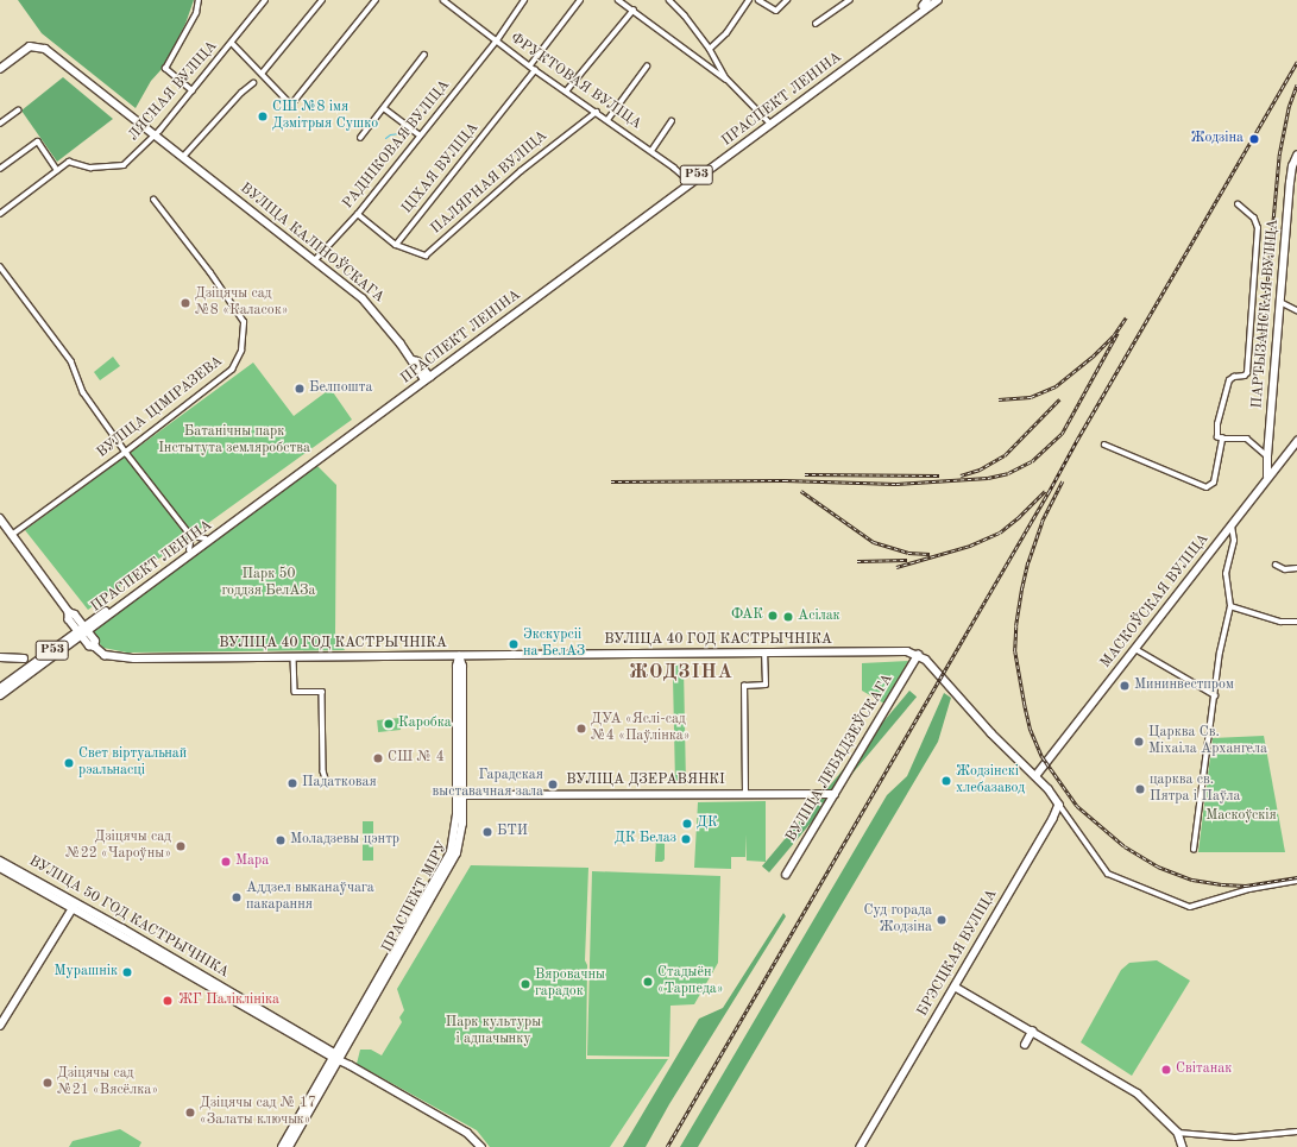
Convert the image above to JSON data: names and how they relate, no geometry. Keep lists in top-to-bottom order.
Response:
{
  "streets": {
    "main road": [
      "ПРАСПЕКТ ЛЕНІНА",
      "Р53",
      "ВУЛІЦА КАЛІНОЎСКАГА",
      "ПАРТЫЗАНСКАЯ ВУЛІЦА",
      "МАСКОЎСКАЯ ВУЛІЦА",
      "ВУЛІЦА 40 ГОД КАСТРЫЧНІКА",
      "ВУЛІЦА ЛЕБЯДЗЕЎСКАГА",
      "ВУЛІЦА ДЗЕРАВЯНКІ",
      "ПРАСПЕКТ МІРУ",
      "ВУЛІЦА 50 ГОД КАСТРЫЧНІКА",
      "БРЭСЦКАЯ ВУЛІЦА"
    ],
    "street": [
      "ФРУКТОВАЯ ВУЛІЦА",
      "ЛЯСНАЯ ВУЛІЦА",
      "РАДНІКОВАЯ ВУЛІЦА",
      "ЦІХАЯ ВУЛІЦА",
      "ПАЛЯРНАЯ ВУЛІЦА",
      "ВУЛІЦА ЦІМІРАЗЕВА"
    ]
  },
  "crossings": [
    ["ФРУКТОВАЯ ВУЛІЦА", "ПРАСПЕКТ ЛЕНІНА"],
    ["ФРУКТОВАЯ ВУЛІЦА", "РАДНІКОВАЯ ВУЛІЦА"],
    ["ФРУКТОВАЯ ВУЛІЦА", "ЦІХАЯ ВУЛІЦА"],
    ["ФРУКТОВАЯ ВУЛІЦА", "ПАЛЯРНАЯ ВУЛІЦА"],
    ["ЛЯСНАЯ ВУЛІЦА", "ВУЛІЦА КАЛІНОЎСКАГА"],
    ["ПРАСПЕКТ ЛЕНІНА", "ВУЛІЦА КАЛІНОЎСКАГА"],
    ["ПРАСПЕКТ ЛЕНІНА", "ВУЛІЦА 40 ГОД КАСТРЫЧНІКА"],
    ["РАДНІКОВАЯ ВУЛІЦА", "ВУЛІЦА КАЛІНОЎСКАГА"],
    ["ЦІХАЯ ВУЛІЦА", "ПАЛЯРНАЯ ВУЛІЦА"],
    ["ПАРТЫЗАНСКАЯ ВУЛІЦА", "МАСКОЎСКАЯ ВУЛІЦА"],
    ["МАСКОЎСКАЯ ВУЛІЦА", "ВУЛІЦА 40 ГОД КАСТРЫЧНІКА"],
    ["ВУЛІЦА 40 ГОД КАСТРЫЧНІКА", "ВУЛІЦА ЛЕБЯДЗЕЎСКАГА"],
    ["ВУЛІЦА 40 ГОД КАСТРЫЧНІКА", "ПРАСПЕКТ МІРУ"],
    ["ВУЛІЦА ЛЕБЯДЗЕЎСКАГА", "ВУЛІЦА ДЗЕРАВЯНКІ"],
    ["ВУЛІЦА ДЗЕРАВЯНКІ", "ПРАСПЕКТ МІРУ"],
    ["ПРАСПЕКТ МІРУ", "ВУЛІЦА 50 ГОД КАСТРЫЧНІКА"]
  ],
  "districts": ["ЖОДЗІНА"],
  "parks": [
    "Батанічны парк Інстытута земляробства",
    "Парк 50 годдзя БелАЗа",
    "Маскоўскія",
    "Парк культуры і адпачынку"
  ],
  "places": [
    "СШ №8 імя Дзмітрыя Сушко",
    "Жодзіна",
    "Дзіцячы сад №8 «Каласок»",
    "Белпошта",
    "ФАК",
    "Асілак",
    "Экскурсіі на БелАЗ",
    "Мининвестпром",
    "Каробка",
    "ДУА «Яслі-сад №4 «Паўлінка»",
    "Царква Св. Міхаіла Архангела",
    "СШ № 4",
    "Свет віртуальнай рэальнасці",
    "Жодзінскі хлебазавод",
    "Падатковая",
    "Гарадская выставачная зала",
    "царква св. Пятра і Паўла",
    "ДК",
    "БТИ",
    "ДК Белаз",
    "Моладзевы цэнтр",
    "Дзіцячы сад №22 «Чароўны»",
    "Мара",
    "Аддзел выканаўчага пакарання",
    "Суд горада Жодзіна",
    "Мурашнік",
    "Стадыён «Тарпеда»",
    "Вяровачны гарадок",
    "ЖГ Паліклініка",
    "Світанак",
    "Дзіцячы сад №21 «Вясёлка»",
    "Дзіцячы сад № 17 «Залаты ключык»"
  ]
}
